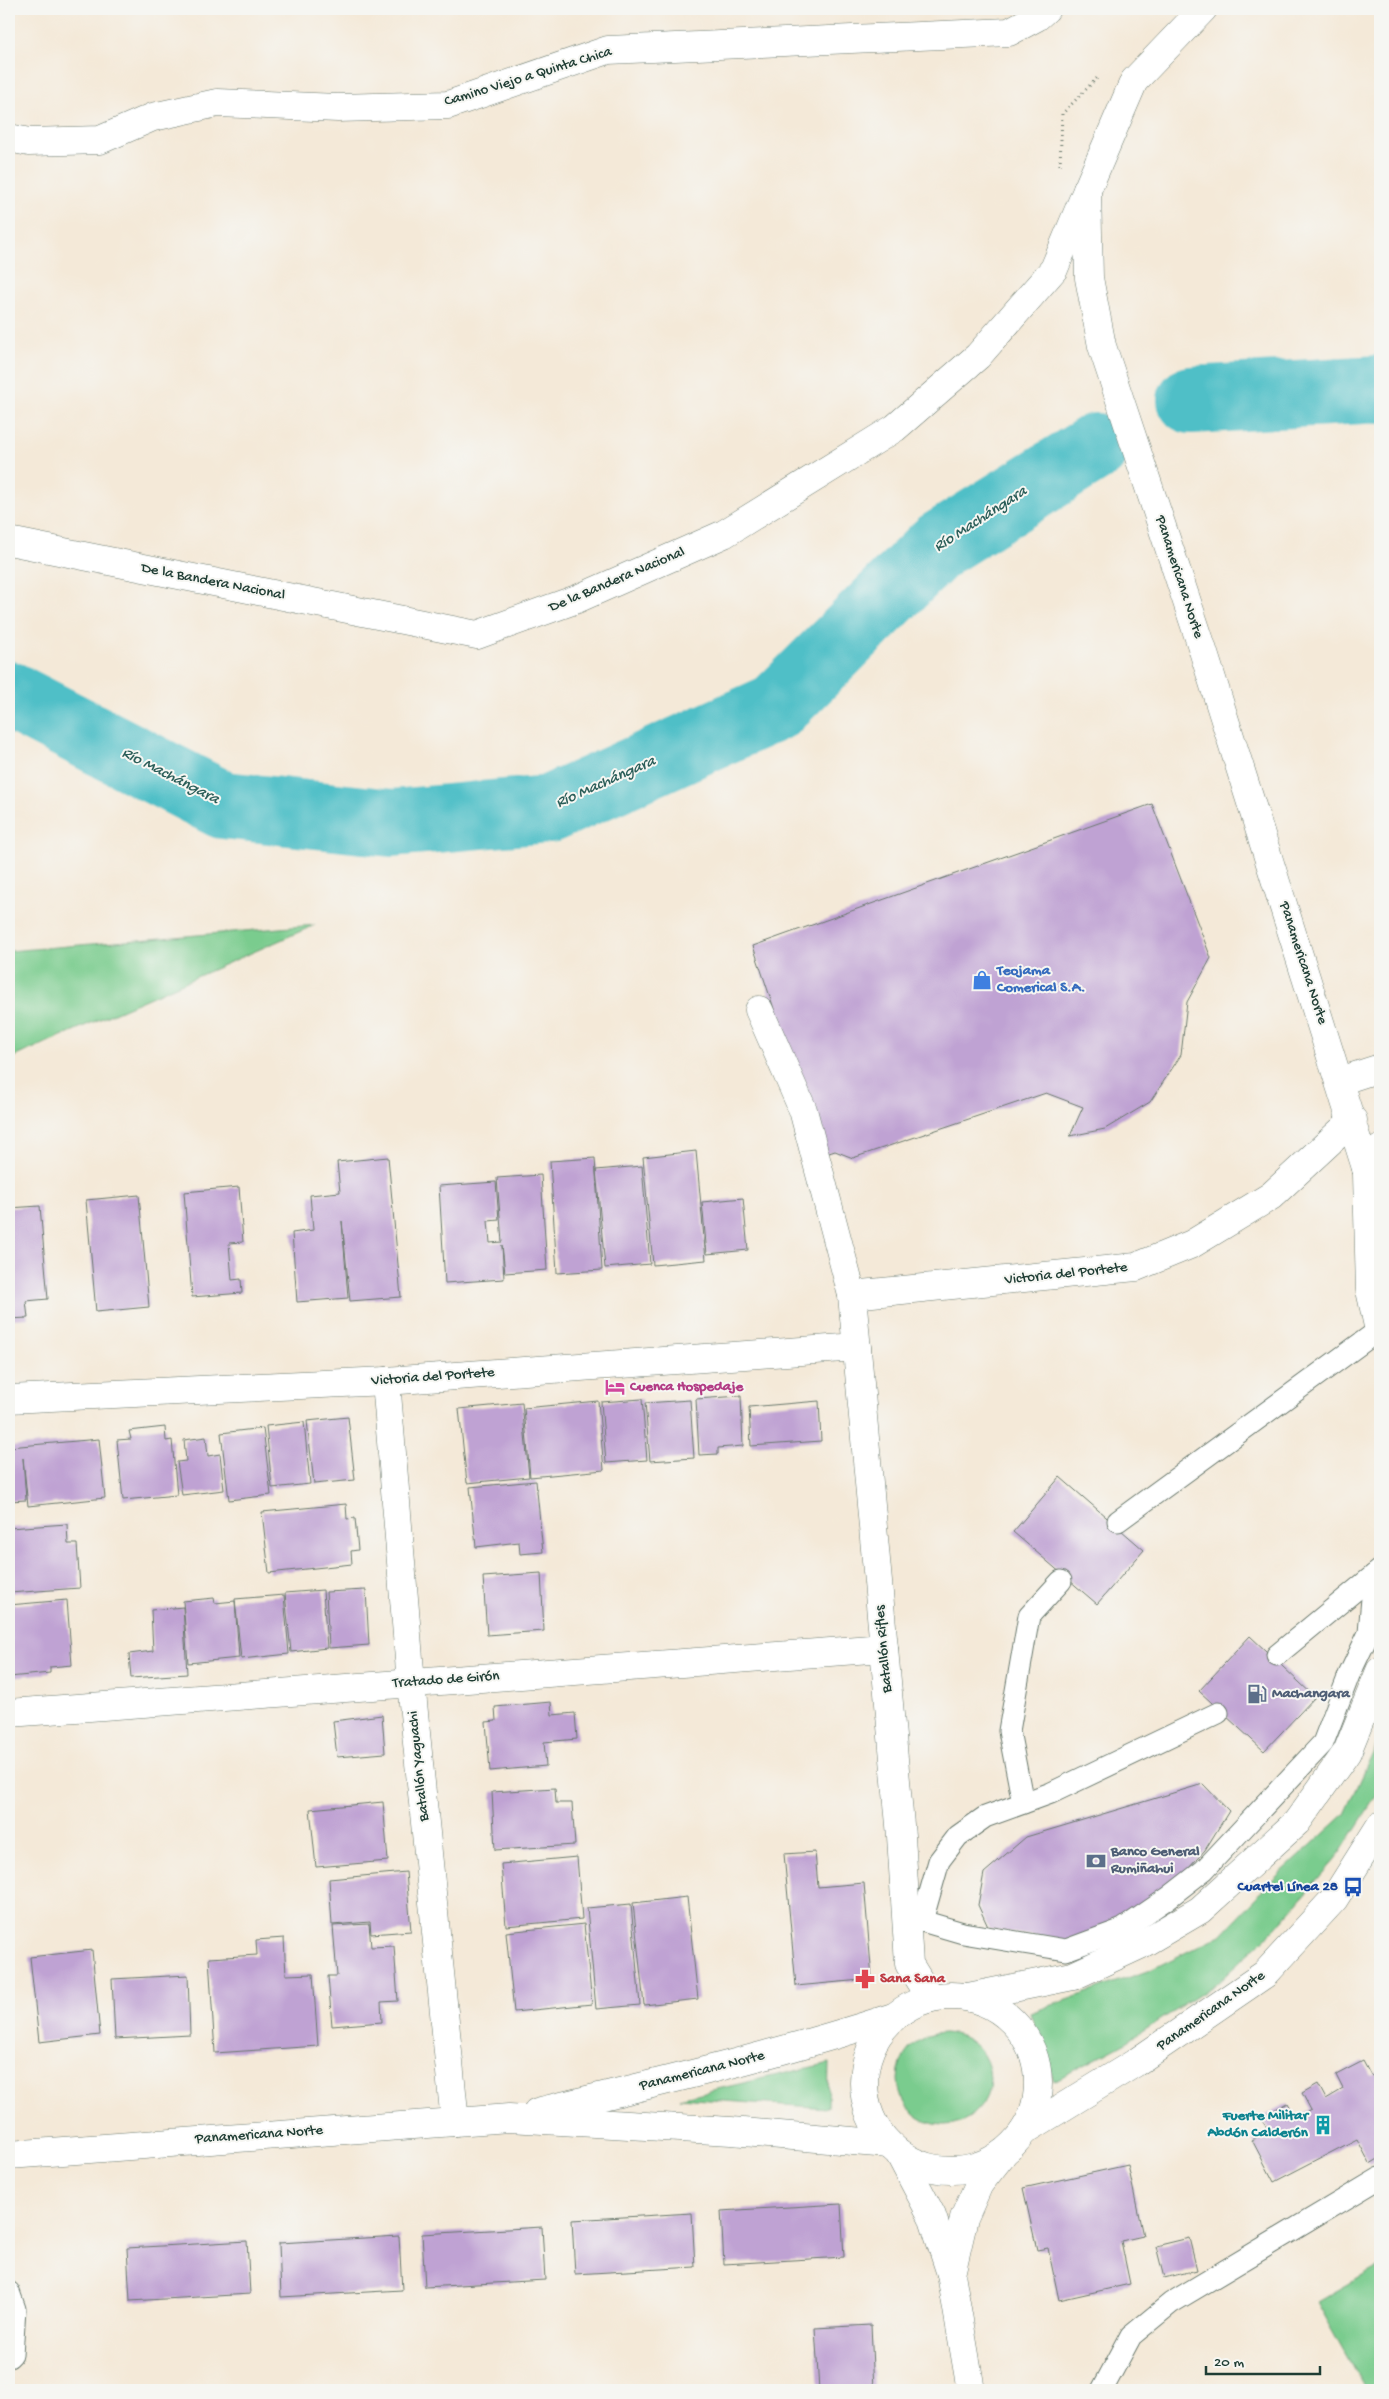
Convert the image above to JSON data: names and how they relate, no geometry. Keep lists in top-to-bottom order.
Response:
{
  "streets": {
    "street": [
      "Camino Viejo a Quinta Chica",
      "Panamericana Norte",
      "De la Bandera Nacional",
      "Victoria del Portete",
      "Batallón Rifles",
      "Tratado de Girón",
      "Batallón Yaguachi"
    ]
  },
  "crossings": [
    ["Panamericana Norte", "De la Bandera Nacional"],
    ["Panamericana Norte", "Victoria del Portete"],
    ["Panamericana Norte", "Batallón Rifles"],
    ["Panamericana Norte", "Batallón Yaguachi"],
    ["Victoria del Portete", "Batallón Rifles"],
    ["Victoria del Portete", "Batallón Yaguachi"],
    ["Batallón Rifles", "Tratado de Girón"],
    ["Tratado de Girón", "Batallón Yaguachi"]
  ],
  "water": ["Río Machángara"],
  "places": {
    "shop": ["Teojama Comerical S.A."],
    "hotel": ["Cuenca Hospedaje"],
    "fuel station": ["Machangara"],
    "bank": ["Banco General Rumiñahui"],
    "bus stop": ["Cuartel Línea 28"],
    "pharmacy": ["Sana Sana"],
    "building": ["Fuerte Militar Abdón Calderón"]
  },
  "scale_bar": "20 m"
}
